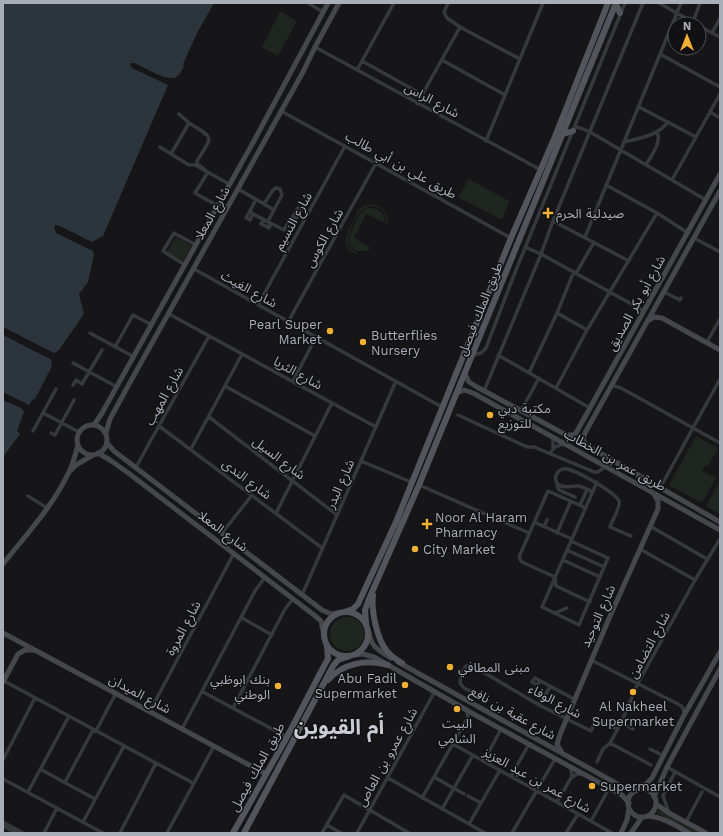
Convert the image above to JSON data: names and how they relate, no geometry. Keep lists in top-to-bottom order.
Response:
{
  "streets": {
    "main road": ["طريق الملك فيصل"],
    "street": [
      "شارع الراس",
      "طريق علي بن أبي طالب",
      "شارع المعلا",
      "شارع النسيم",
      "شارع الكوس",
      "شارع الغيث",
      "شارع أبو بكر الصديق",
      "شارع الثريا",
      "شارع المهب",
      "شارع السيل",
      "طريق عمر بن الخطاب",
      "شارع الندى",
      "شارع البدر",
      "شارع التوحيد",
      "شارع المروة",
      "شارع التضامن",
      "شارع الميدان",
      "شارع الوفاء",
      "شارع عقبة بن نافع",
      "شارع عمرو بن العاص",
      "شارع عمر بن عبد العزيز"
    ]
  },
  "crossings": [
    ["شارع الراس", "شارع المعلا"],
    ["شارع الراس", "طريق الملك فيصل"],
    ["طريق علي بن أبي طالب", "شارع المعلا"],
    ["طريق علي بن أبي طالب", "شارع النسيم"],
    ["طريق علي بن أبي طالب", "شارع الكوس"],
    ["طريق علي بن أبي طالب", "طريق الملك فيصل"],
    ["شارع المعلا", "شارع الغيث"],
    ["شارع المعلا", "طريق الملك فيصل"],
    ["شارع المعلا", "شارع الثريا"],
    ["شارع المعلا", "شارع المهب"],
    ["شارع المعلا", "شارع البدر"],
    ["شارع المعلا", "شارع المروة"],
    ["شارع المعلا", "شارع عقبة بن نافع"],
    ["شارع النسيم", "شارع الغيث"],
    ["شارع الكوس", "شارع الغيث"],
    ["شارع الغيث", "طريق الملك فيصل"],
    ["شارع الغيث", "شارع البدر"],
    ["شارع أبو بكر الصديق", "طريق عمر بن الخطاب"],
    ["طريق الملك فيصل", "طريق عمر بن الخطاب"],
    ["طريق الملك فيصل", "شارع الميدان"],
    ["طريق الملك فيصل", "شارع عقبة بن نافع"],
    ["شارع الثريا", "شارع المهب"],
    ["شارع الثريا", "شارع البدر"],
    ["شارع المهب", "شارع الندى"],
    ["شارع السيل", "شارع البدر"],
    ["شارع الندى", "شارع البدر"],
    ["شارع التوحيد", "شارع الوفاء"],
    ["شارع التوحيد", "شارع عقبة بن نافع"],
    ["شارع المروة", "شارع الميدان"],
    ["شارع التضامن", "شارع الوفاء"],
    ["شارع عقبة بن نافع", "شارع عمرو بن العاص"]
  ],
  "districts": ["أم القيوين"],
  "places": {
    "health": ["صيدلية الحرم", "Noor Al Haram Pharmacy"],
    "other": [
      "Pearl Super Market",
      "Butterflies Nursery",
      "مكتبة دبي للتوزيع",
      "City Market",
      "مبنى المطافي",
      "Abu Fadil Supermarket",
      "بنك ابوظبي الوطني",
      "Al Nakheel Supermarket",
      "البيت الشامي",
      "Supermarket"
    ]
  },
  "north": "top"
}
